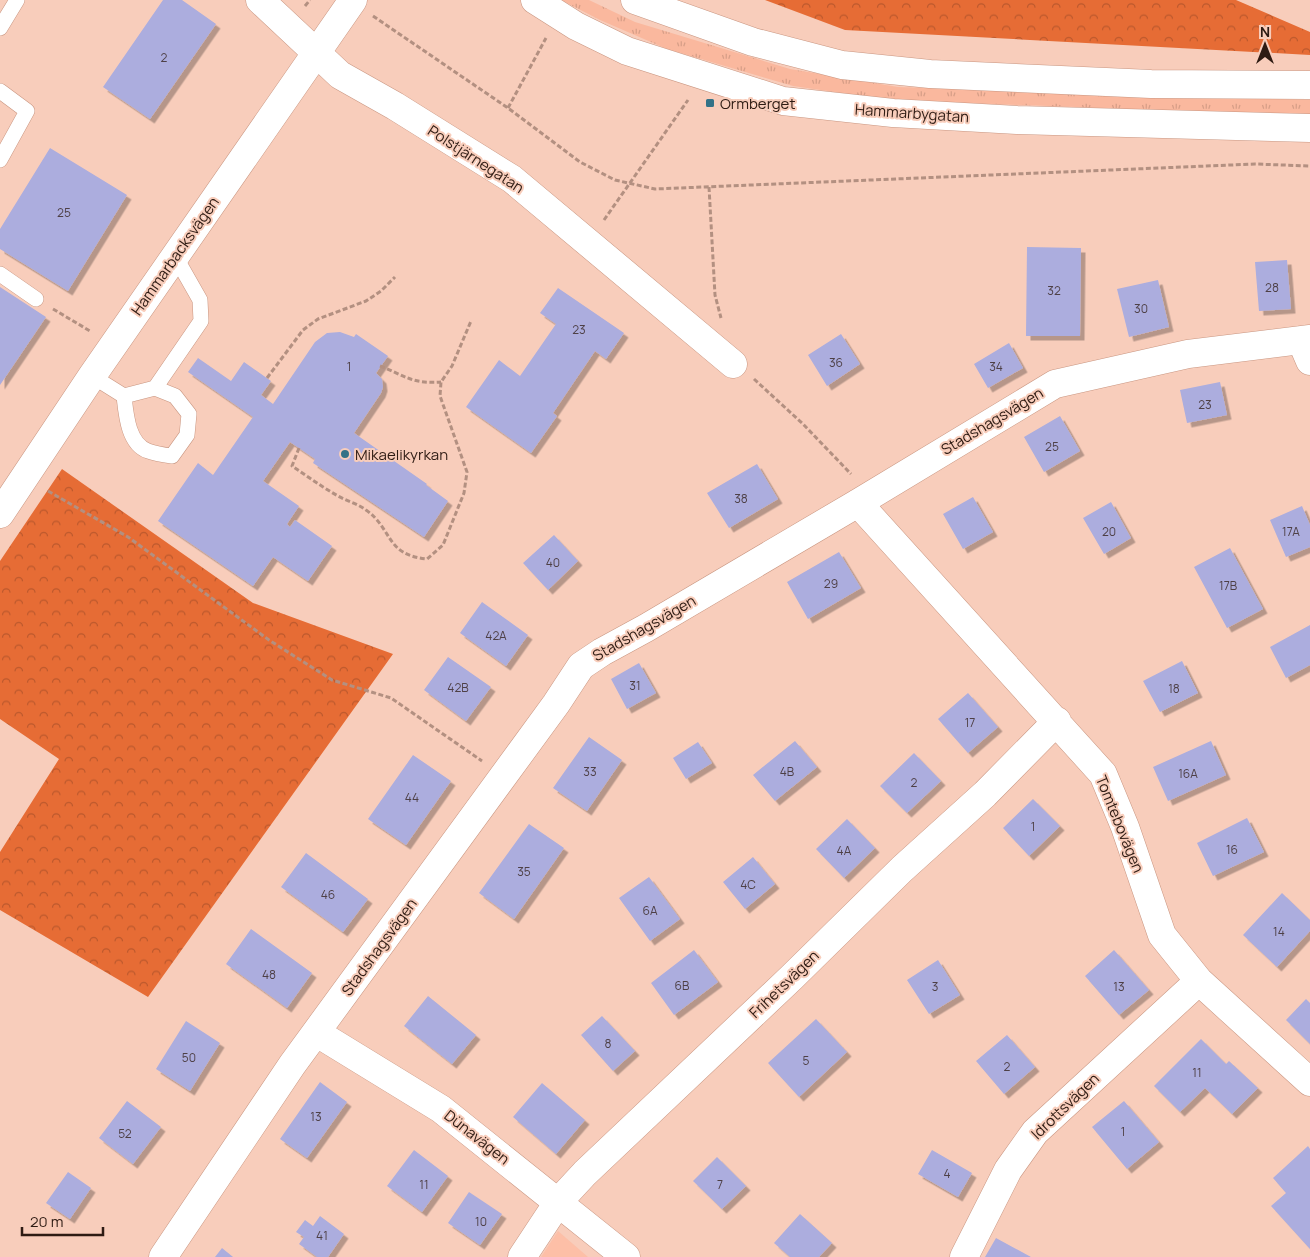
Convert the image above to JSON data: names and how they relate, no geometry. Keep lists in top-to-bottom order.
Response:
{
  "streets": {
    "street": [
      "Hammarbygatan",
      "Polstjärnegatan",
      "Hammarbacksvägen",
      "Stadshagsvägen",
      "Tomtebovägen",
      "Frihetsvägen",
      "Idrottsvägen",
      "Dünavägen"
    ]
  },
  "crossings": [
    ["Polstjärnegatan", "Hammarbacksvägen"],
    ["Stadshagsvägen", "Tomtebovägen"],
    ["Stadshagsvägen", "Dünavägen"],
    ["Tomtebovägen", "Frihetsvägen"],
    ["Tomtebovägen", "Idrottsvägen"],
    ["Frihetsvägen", "Dünavägen"]
  ],
  "places": {
    "transit": ["Ormberget"],
    "other": ["Mikaelikyrkan"]
  },
  "house_numbers": [
    "2",
    "25",
    "28",
    "32",
    "30",
    "23",
    "36",
    "1",
    "34",
    "23",
    "25",
    "38",
    "20",
    "17A",
    "40",
    "29",
    "17B",
    "42A",
    "31",
    "42B",
    "18",
    "17",
    "33",
    "4B",
    "16A",
    "2",
    "44",
    "1",
    "16",
    "4A",
    "35",
    "4C",
    "46",
    "6A",
    "14",
    "48",
    "6B",
    "3",
    "13",
    "8",
    "50",
    "5",
    "2",
    "11",
    "13",
    "1",
    "52",
    "4",
    "11",
    "7",
    "10",
    "41"
  ],
  "scale_bar": "20 m",
  "north": "top"
}
